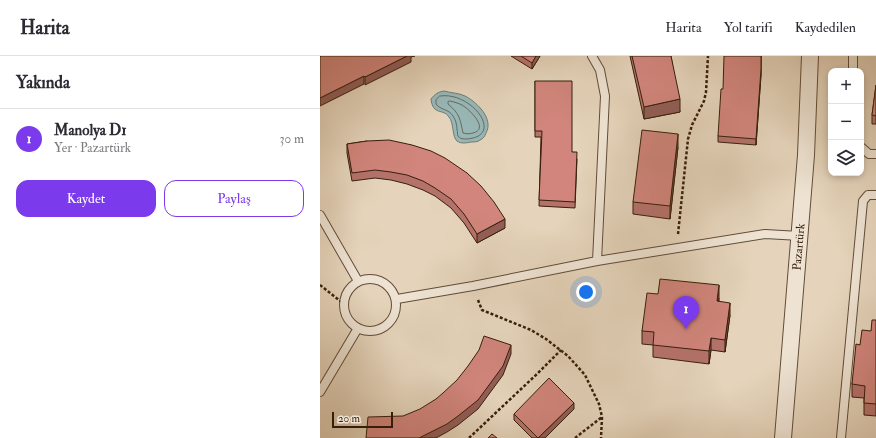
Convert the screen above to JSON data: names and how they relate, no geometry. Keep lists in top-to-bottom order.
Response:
{
  "streets": {
    "street": ["Pazartürk"]
  },
  "scale_bar": "20 m",
  "page": {
    "header": "Harita",
    "nav": ["Harita", "Yol tarifi", "Kaydedilen"],
    "heading": "Yakında",
    "map_buttons": ["+", "−"],
    "list": [
      {
        "mark": "1",
        "name": "Manolya D1",
        "note": "Yer · Pazartürk",
        "value": "30 m"
      }
    ],
    "buttons": ["Kaydet", "Paylaş"],
    "pins": "1",
    "scale": "20 m"
  }
}
